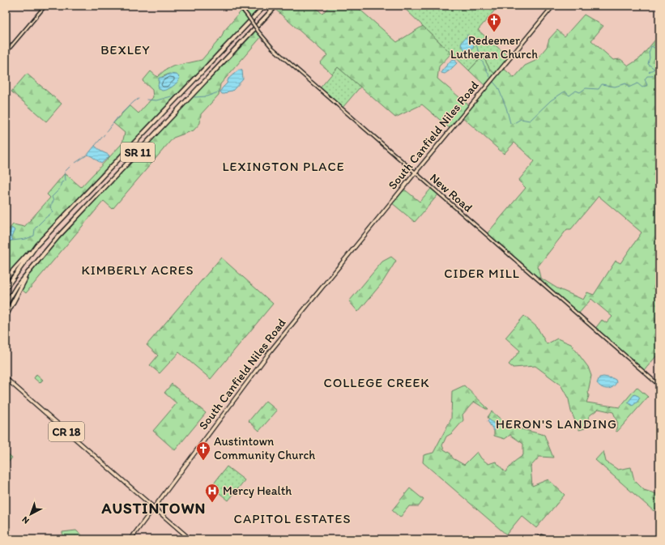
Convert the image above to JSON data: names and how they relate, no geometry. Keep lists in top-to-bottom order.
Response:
{
  "streets": {
    "highway": ["SR 11"],
    "main road": ["South Canfield Niles Road", "CR 18"],
    "street": ["New Road"]
  },
  "crossings": [
    ["South Canfield Niles Road", "New Road"],
    ["South Canfield Niles Road", "CR 18"]
  ],
  "districts": [
    "BEXLEY",
    "LEXINGTON PLACE",
    "KIMBERLY ACRES",
    "CIDER MILL",
    "COLLEGE CREEK",
    "HERON'S LANDING",
    "AUSTINTOWN",
    "CAPITOL ESTATES"
  ],
  "places": {
    "church": ["Redeemer Lutheran Church", "Austintown Community Church"],
    "hospital": ["Mercy Health"]
  },
  "north": "bottom left"
}
